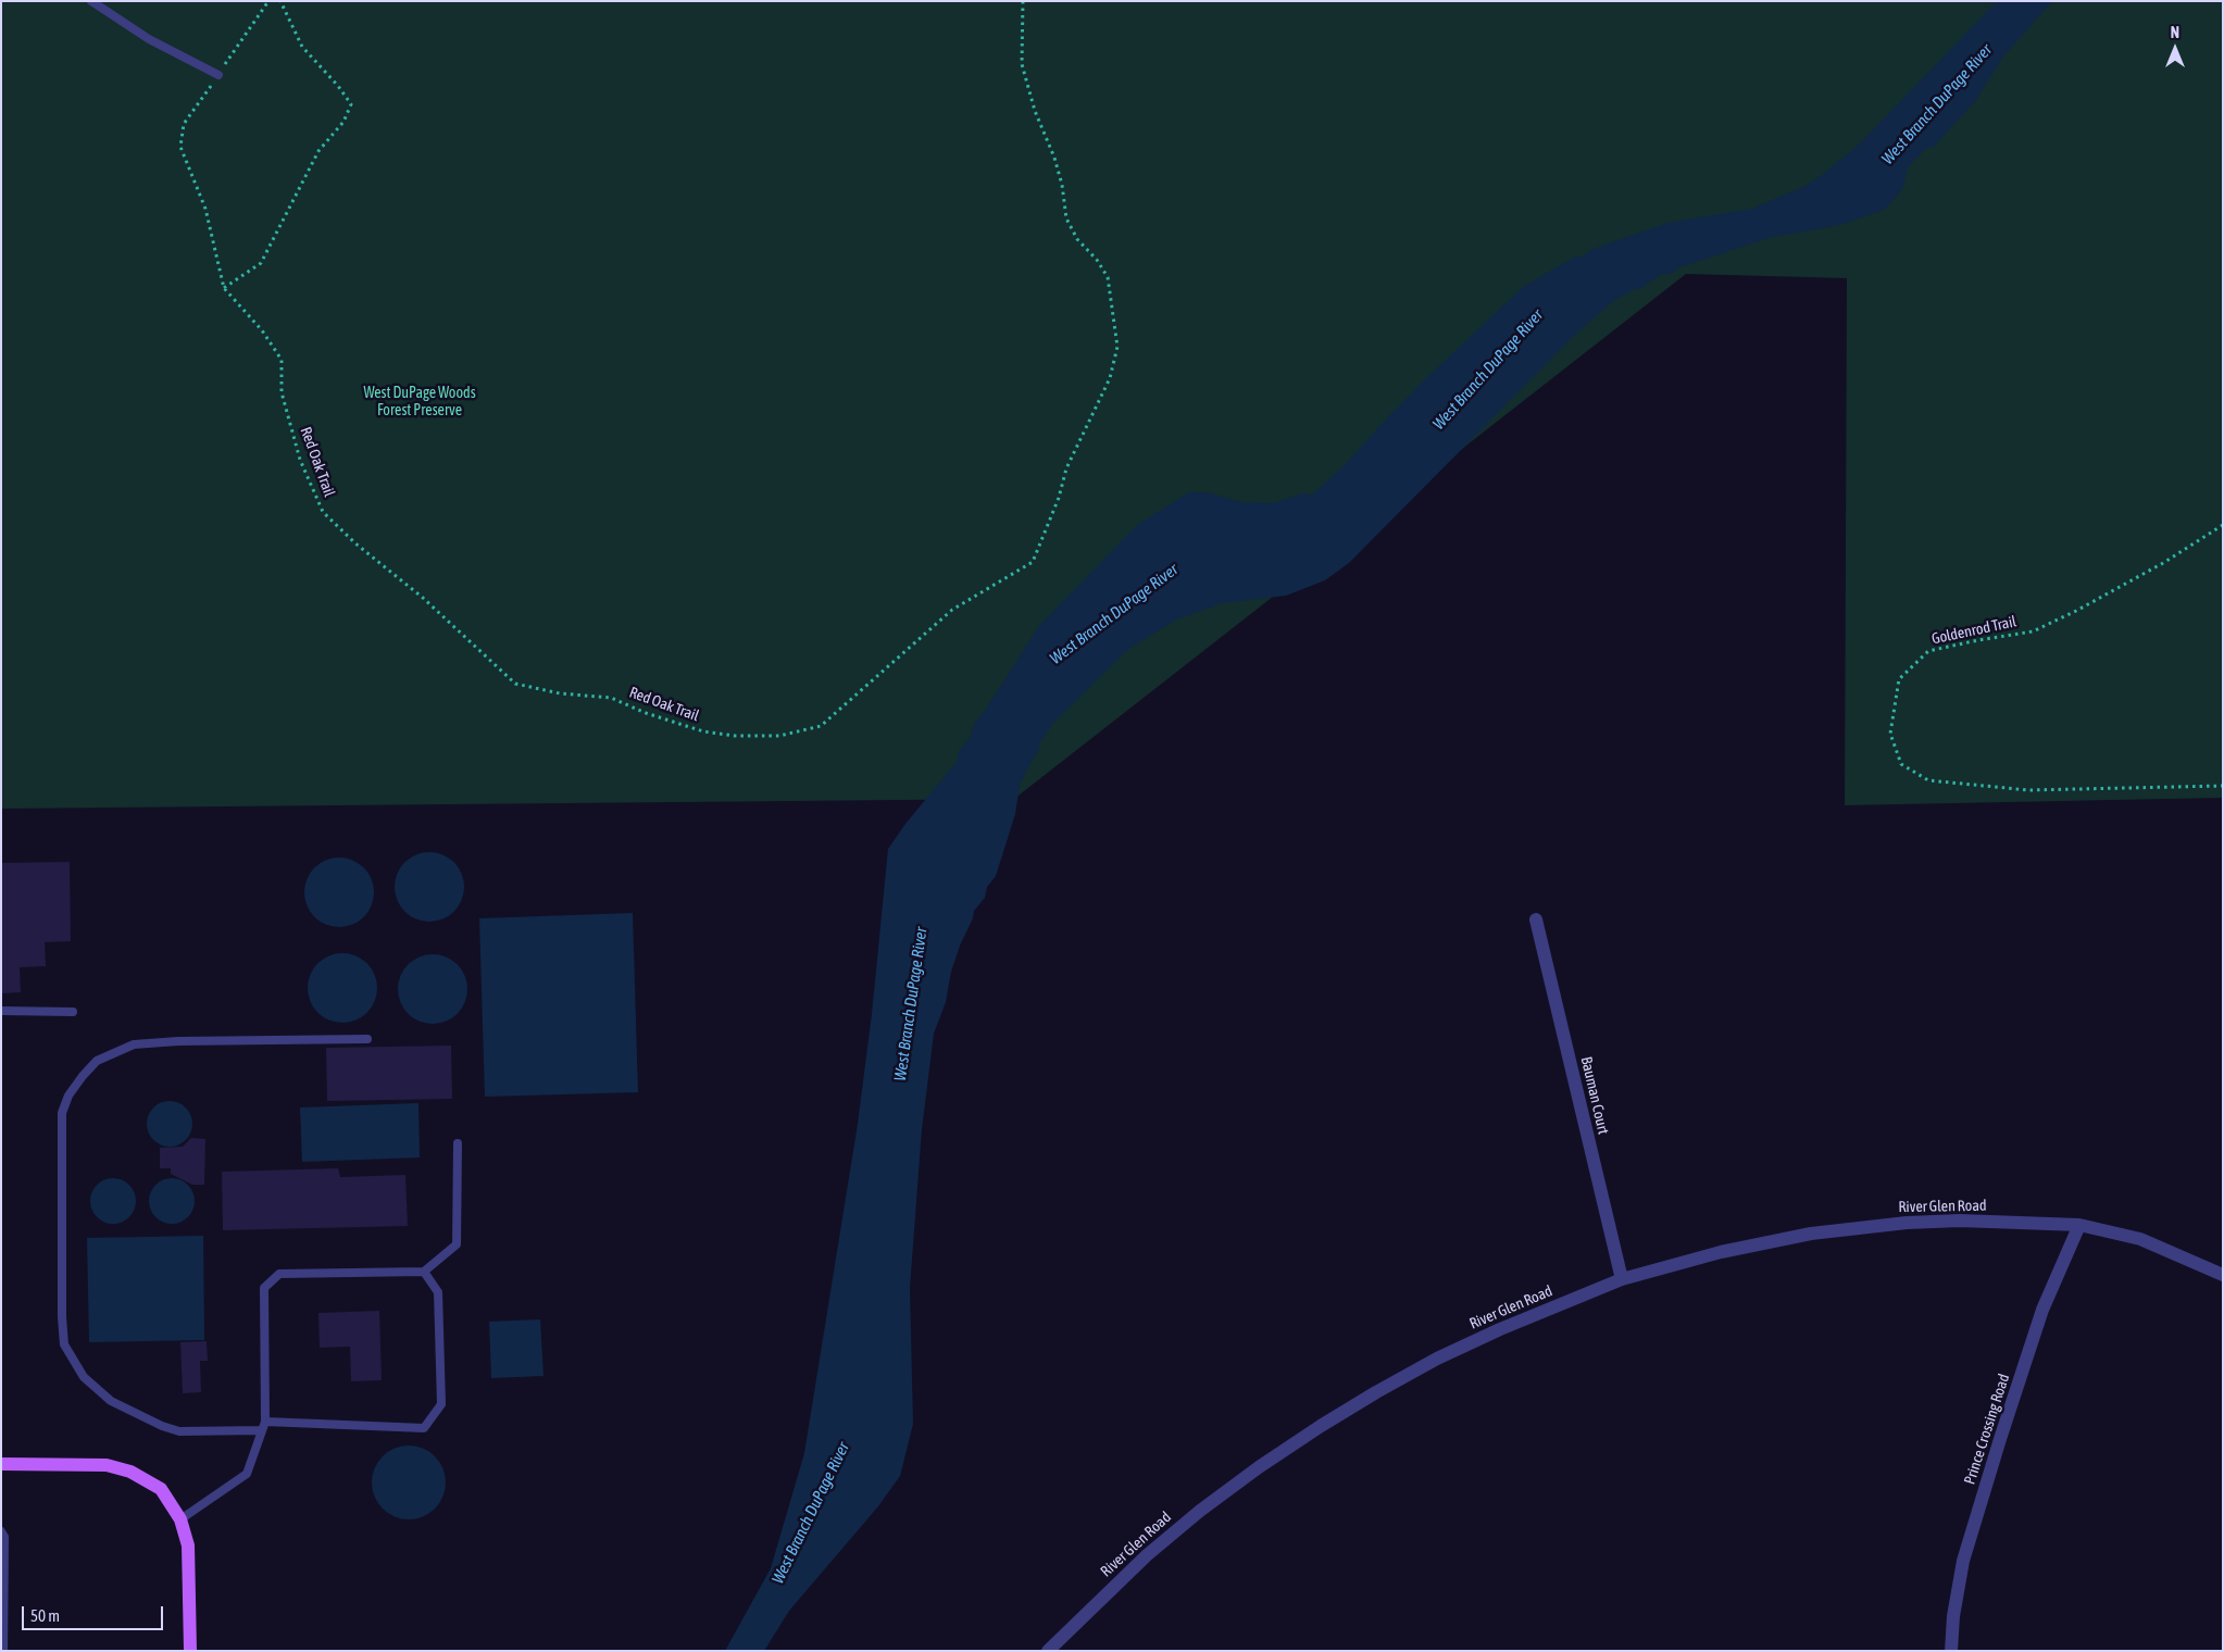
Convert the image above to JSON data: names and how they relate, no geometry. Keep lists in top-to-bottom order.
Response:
{
  "streets": {
    "street": ["Bauman Court", "River Glen Road", "Prince Crossing Road"],
    "path": ["Red Oak Trail", "Goldenrod Trail"]
  },
  "crossings": [
    ["Bauman Court", "River Glen Road"],
    ["River Glen Road", "Prince Crossing Road"]
  ],
  "water": ["West Branch DuPage River"],
  "parks": ["West DuPage Woods Forest Preserve"],
  "scale_bar": "50 m",
  "north": "top"
}
